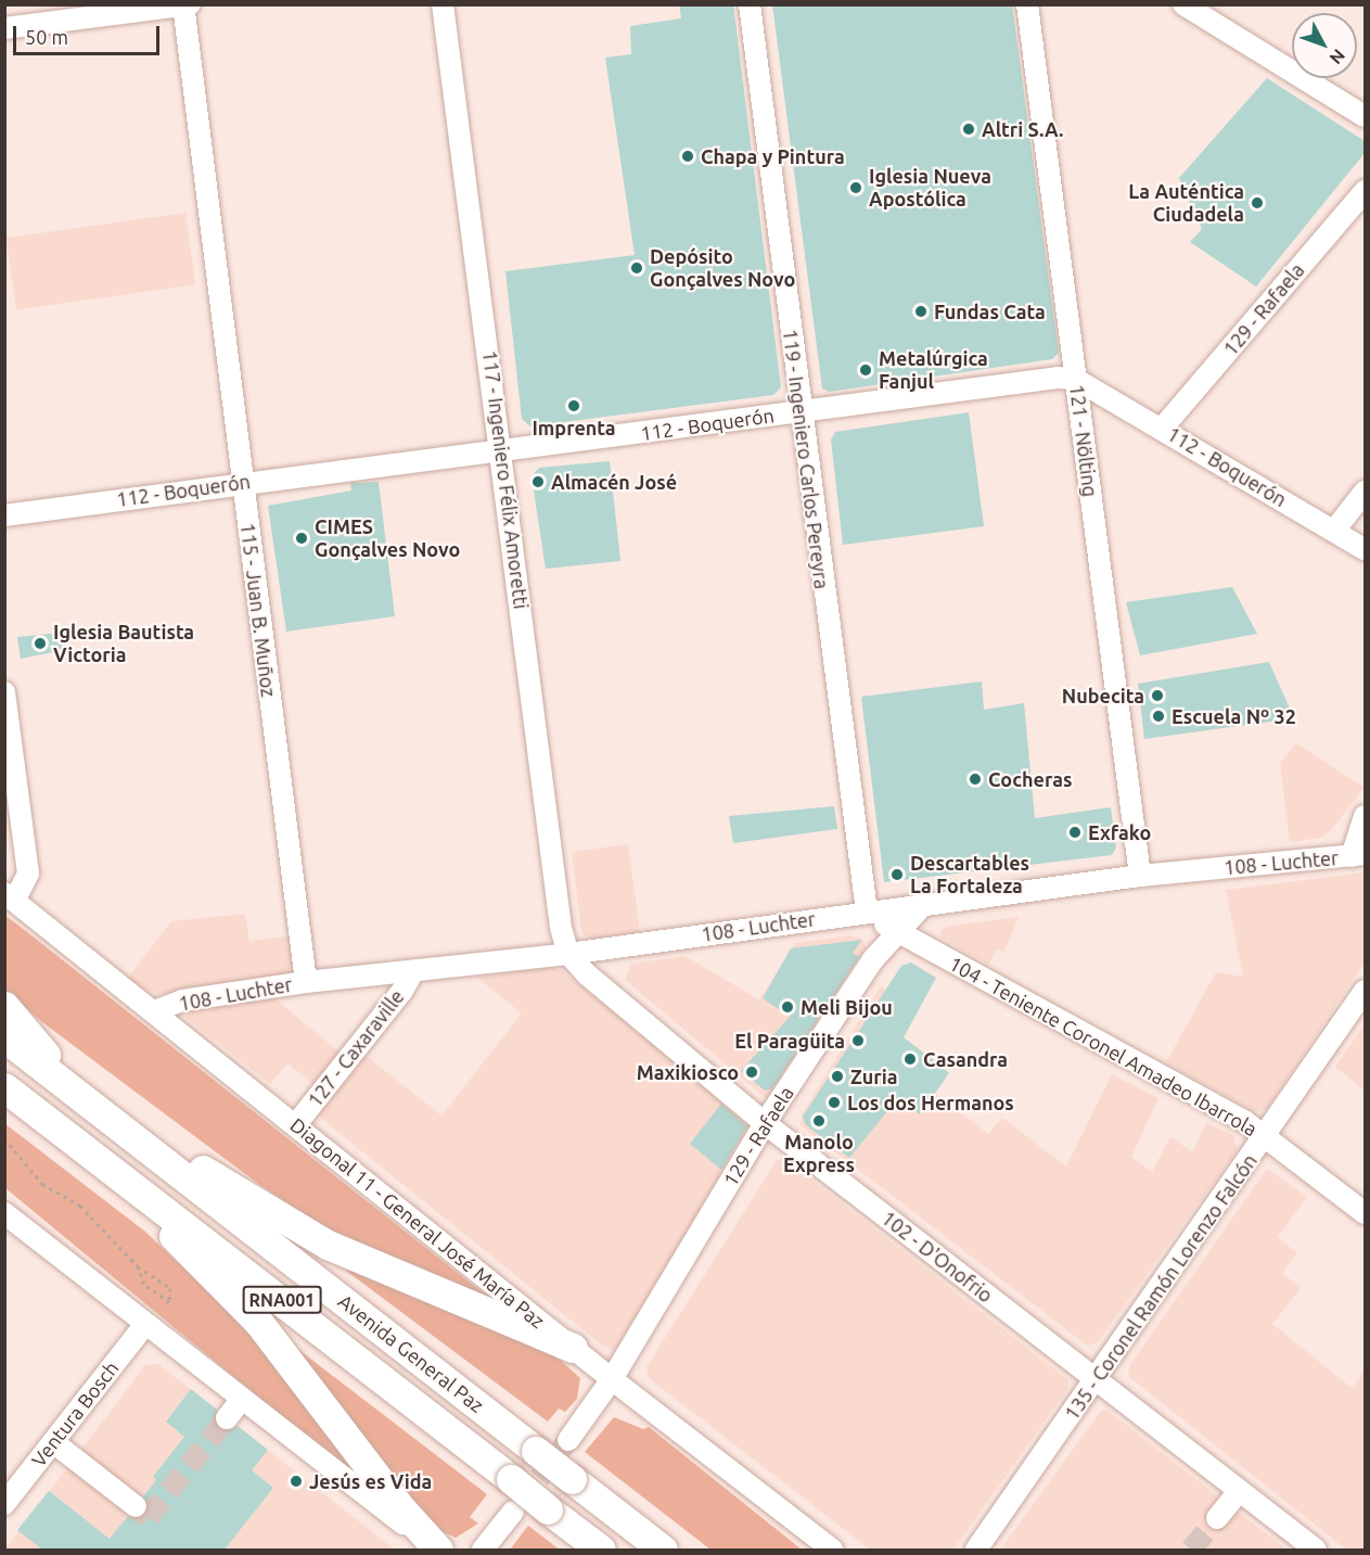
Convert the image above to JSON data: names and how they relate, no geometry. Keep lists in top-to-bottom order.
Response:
{
  "streets": {
    "highway": ["RNA001", "Avenida General Paz"],
    "street": [
      "129 - Rafaela",
      "112 - Boquerón",
      "121 - Nölting",
      "119 - Ingeniero Carlos Pereyra",
      "117 - Ingeniero Félix Amoretti",
      "115 - Juan B. Muñoz",
      "108 - Luchter",
      "104 - Teniente Coronel Amadeo Ibarrola",
      "127 - Caxaraville",
      "Diagonal 11 - General José María Paz",
      "102 - D'Onofrio",
      "135 - Coronel Ramón Lorenzo Falcón",
      "Ventura Bosch"
    ]
  },
  "crossings": [
    ["129 - Rafaela", "112 - Boquerón"],
    ["129 - Rafaela", "108 - Luchter"],
    ["129 - Rafaela", "104 - Teniente Coronel Amadeo Ibarrola"],
    ["129 - Rafaela", "Diagonal 11 - General José María Paz"],
    ["129 - Rafaela", "102 - D'Onofrio"],
    ["112 - Boquerón", "121 - Nölting"],
    ["112 - Boquerón", "119 - Ingeniero Carlos Pereyra"],
    ["112 - Boquerón", "117 - Ingeniero Félix Amoretti"],
    ["112 - Boquerón", "115 - Juan B. Muñoz"],
    ["121 - Nölting", "108 - Luchter"],
    ["119 - Ingeniero Carlos Pereyra", "108 - Luchter"],
    ["119 - Ingeniero Carlos Pereyra", "104 - Teniente Coronel Amadeo Ibarrola"],
    ["117 - Ingeniero Félix Amoretti", "108 - Luchter"],
    ["117 - Ingeniero Félix Amoretti", "102 - D'Onofrio"],
    ["115 - Juan B. Muñoz", "108 - Luchter"],
    ["108 - Luchter", "104 - Teniente Coronel Amadeo Ibarrola"],
    ["108 - Luchter", "127 - Caxaraville"],
    ["108 - Luchter", "Diagonal 11 - General José María Paz"],
    ["108 - Luchter", "102 - D'Onofrio"],
    ["104 - Teniente Coronel Amadeo Ibarrola", "135 - Coronel Ramón Lorenzo Falcón"],
    ["127 - Caxaraville", "Diagonal 11 - General José María Paz"],
    ["102 - D'Onofrio", "135 - Coronel Ramón Lorenzo Falcón"]
  ],
  "places": [
    "Altri S.A.",
    "Chapa y Pintura",
    "Iglesia Nueva Apostólica",
    "La Auténtica Ciudadela",
    "Depósito Gonçalves Novo",
    "Fundas Cata",
    "Metalúrgica Fanjul",
    "Imprenta",
    "Almacén José",
    "CIMES Gonçalves Novo",
    "Iglesia Bautista Victoria",
    "Nubecita",
    "Escuela Nº 32",
    "Cocheras",
    "Exfako",
    "Descartables La Fortaleza",
    "Meli Bijou",
    "El Paragüita",
    "Casandra",
    "Maxikiosco",
    "Zuria",
    "Los dos Hermanos",
    "Manolo Express",
    "Jesús es Vida"
  ],
  "scale_bar": "50 m",
  "north": "bottom right"
}
